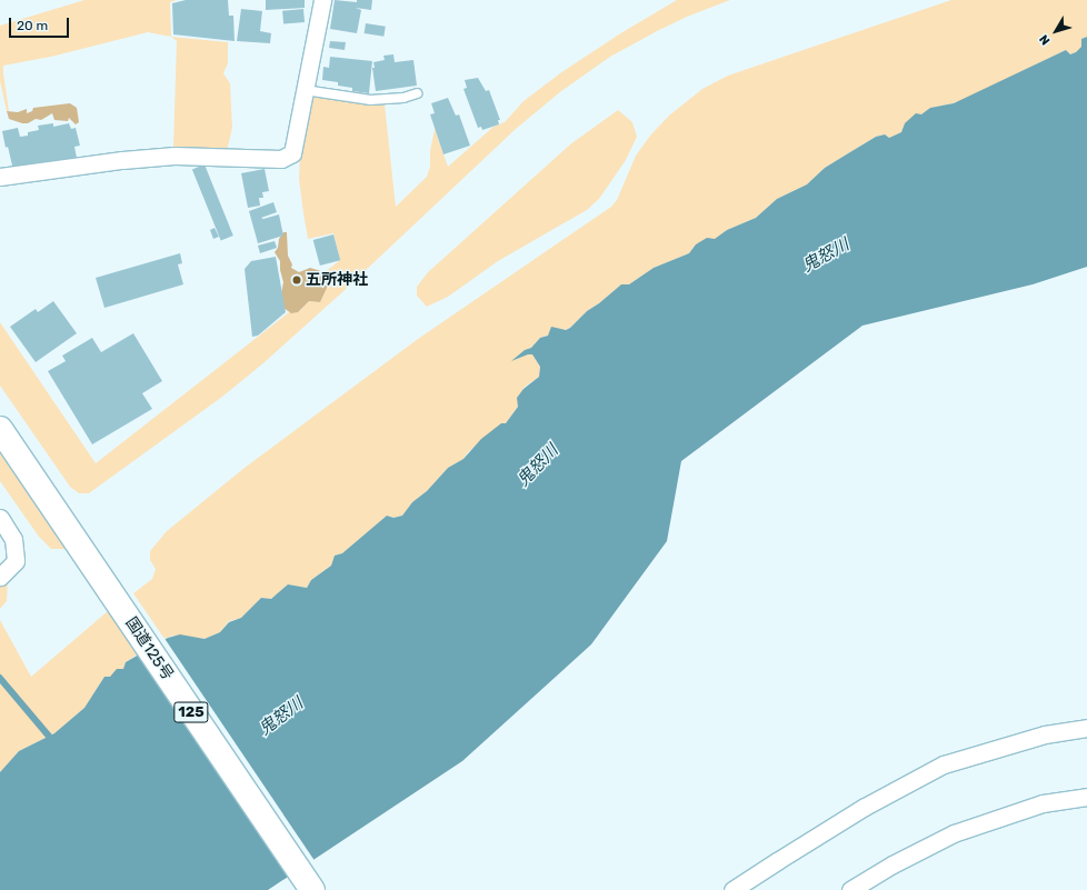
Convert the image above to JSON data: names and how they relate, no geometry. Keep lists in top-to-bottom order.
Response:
{
  "streets": {
    "highway": ["国道125号", "125"]
  },
  "water": ["鬼怒川"],
  "places": ["五所神社"],
  "scale_bar": "20 m",
  "north": "bottom left"
}
